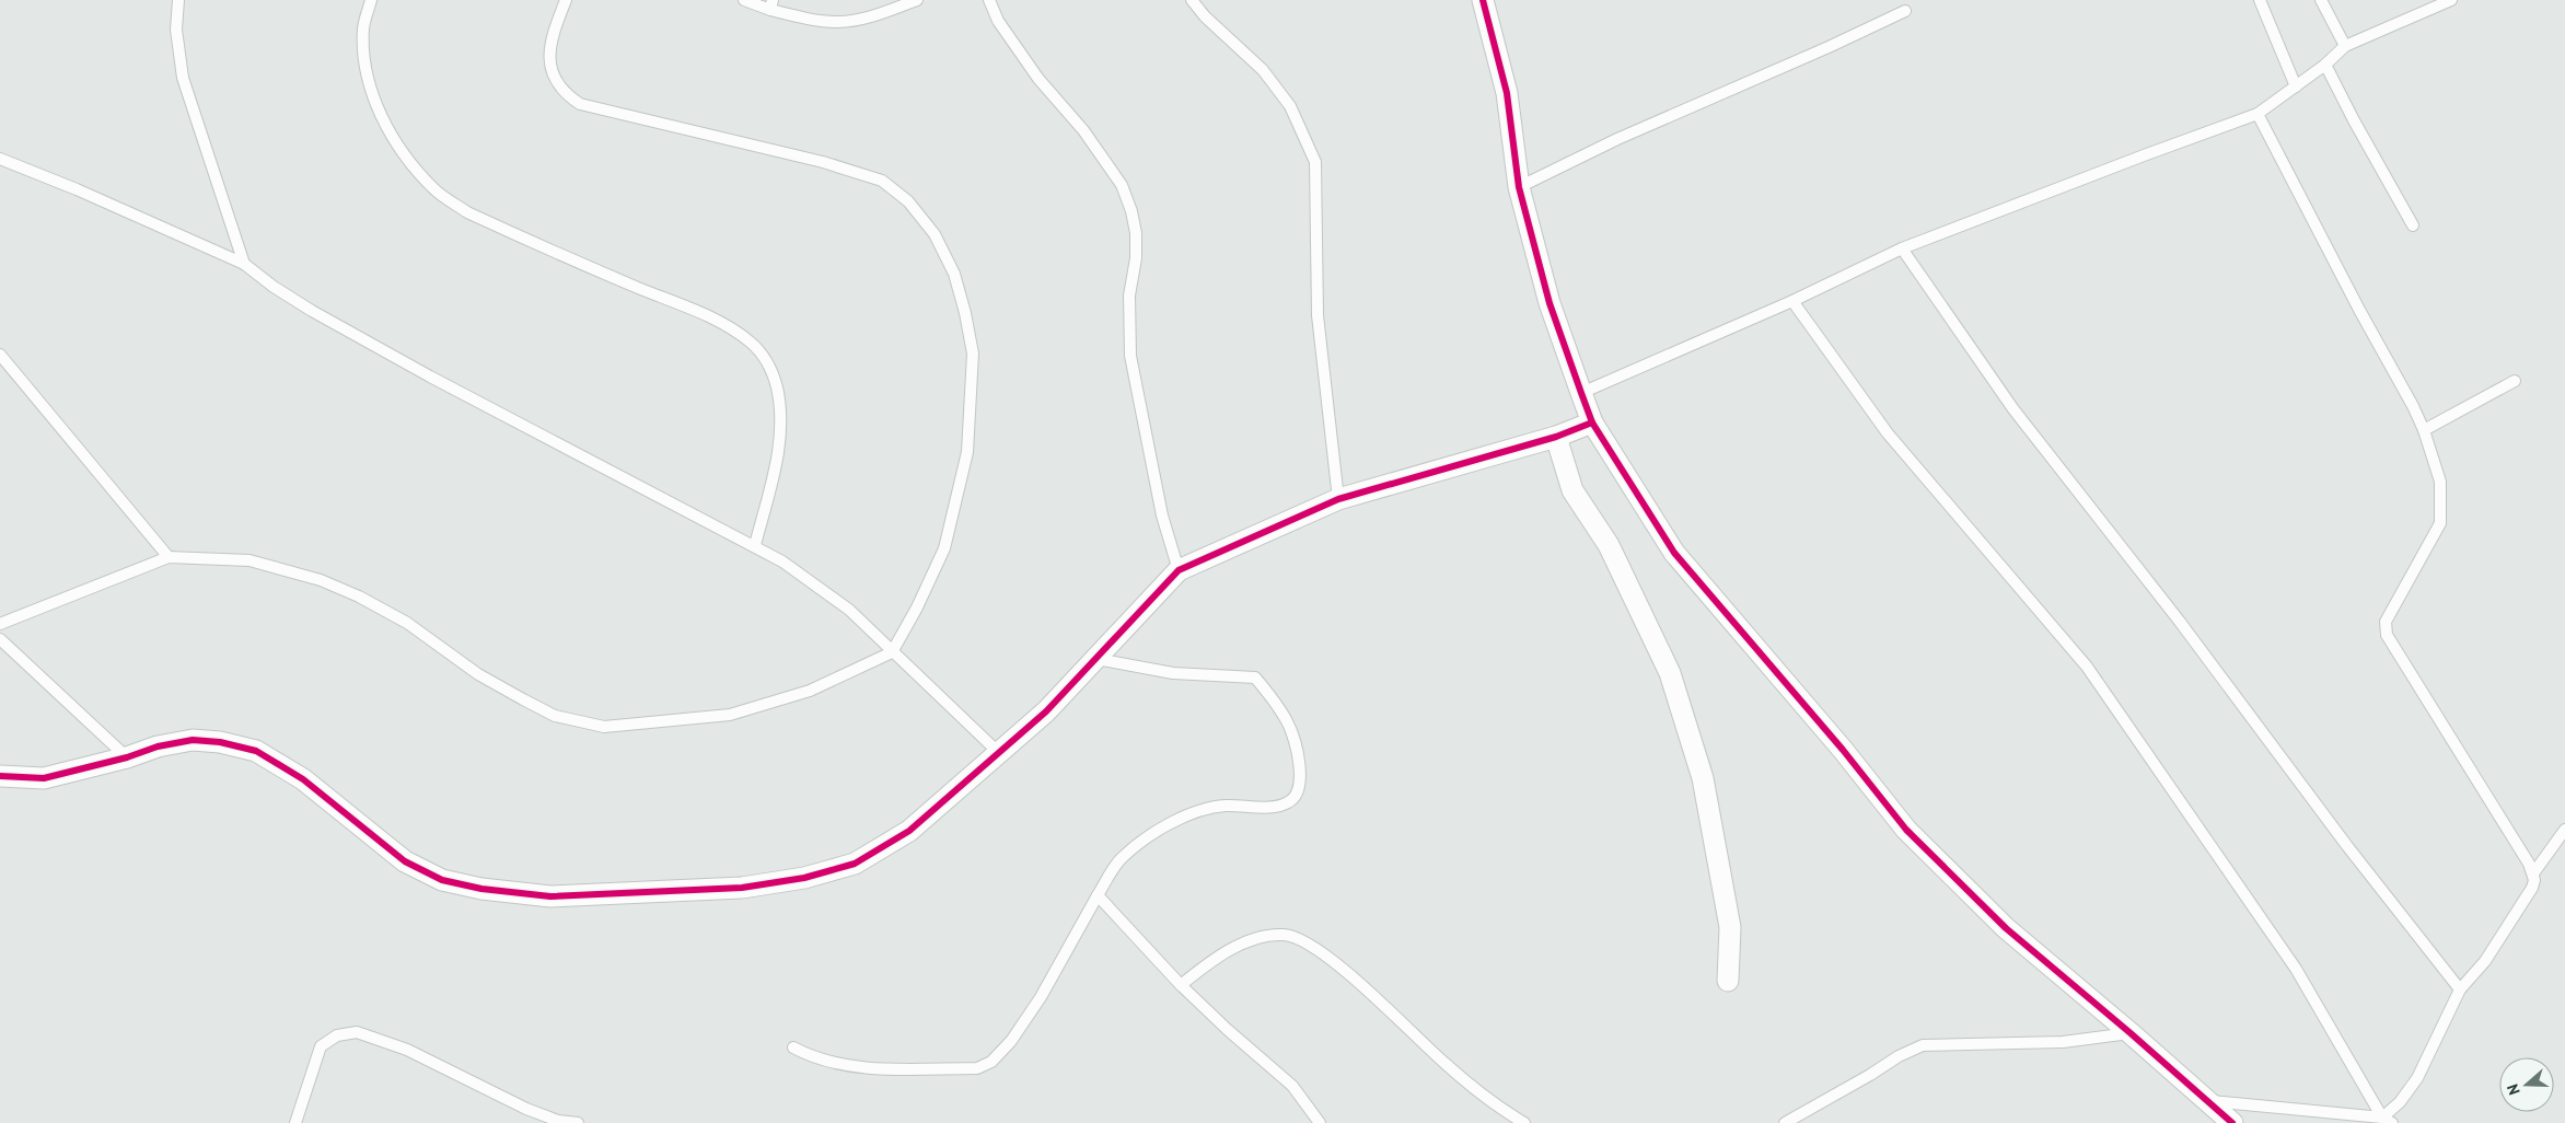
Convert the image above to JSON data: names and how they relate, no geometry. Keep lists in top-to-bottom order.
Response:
{
  "north": "left"
}
